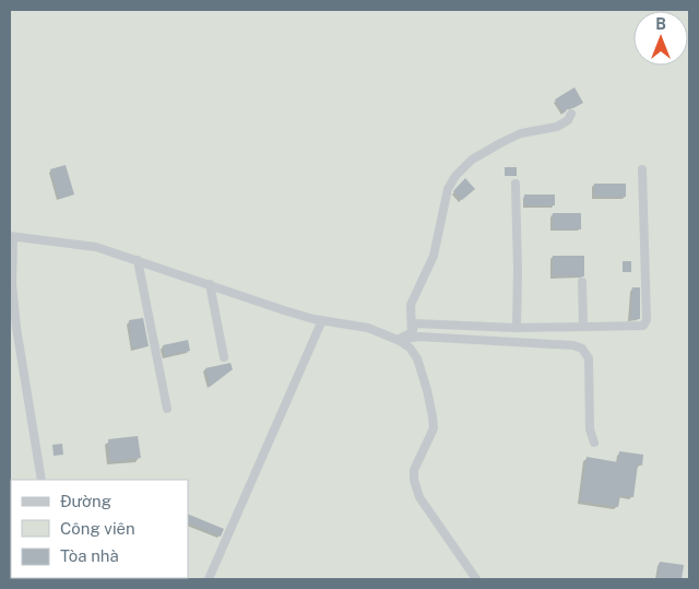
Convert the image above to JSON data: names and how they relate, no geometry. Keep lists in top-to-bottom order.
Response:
{
  "legend": ["Đường", "Công viên", "Tòa nhà"],
  "north": "top"
}
